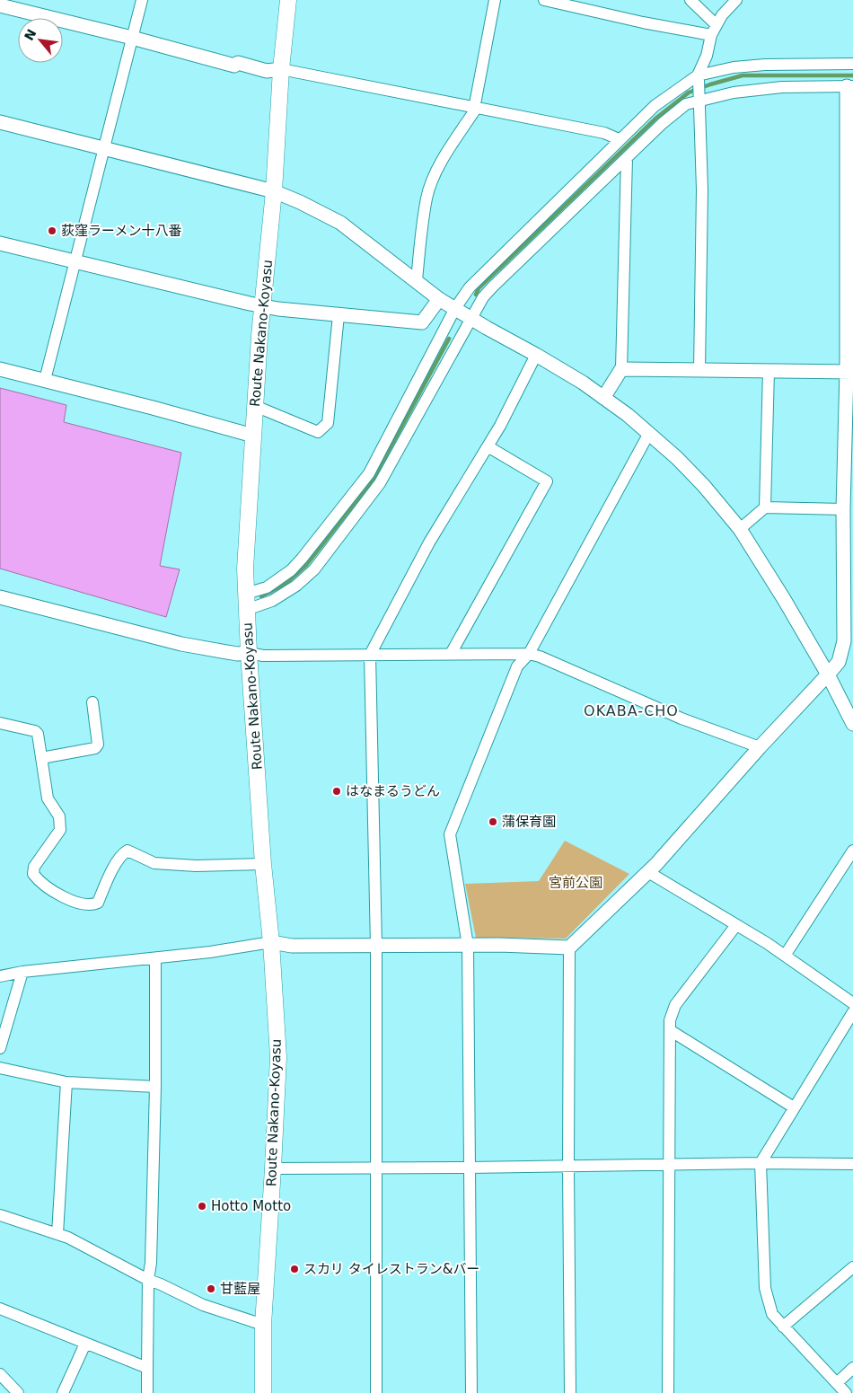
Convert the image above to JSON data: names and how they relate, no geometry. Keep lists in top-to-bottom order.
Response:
{
  "streets": {
    "main road": ["Route Nakano-Koyasu"]
  },
  "districts": ["OKABA-CHO"],
  "parks": ["宮前公園"],
  "places": [
    "荻窪ラーメン十八番",
    "はなまるうどん",
    "蒲保育園",
    "Hotto Motto",
    "スカリ タイレストラン&バー",
    "甘藍屋"
  ],
  "north": "top left"
}
